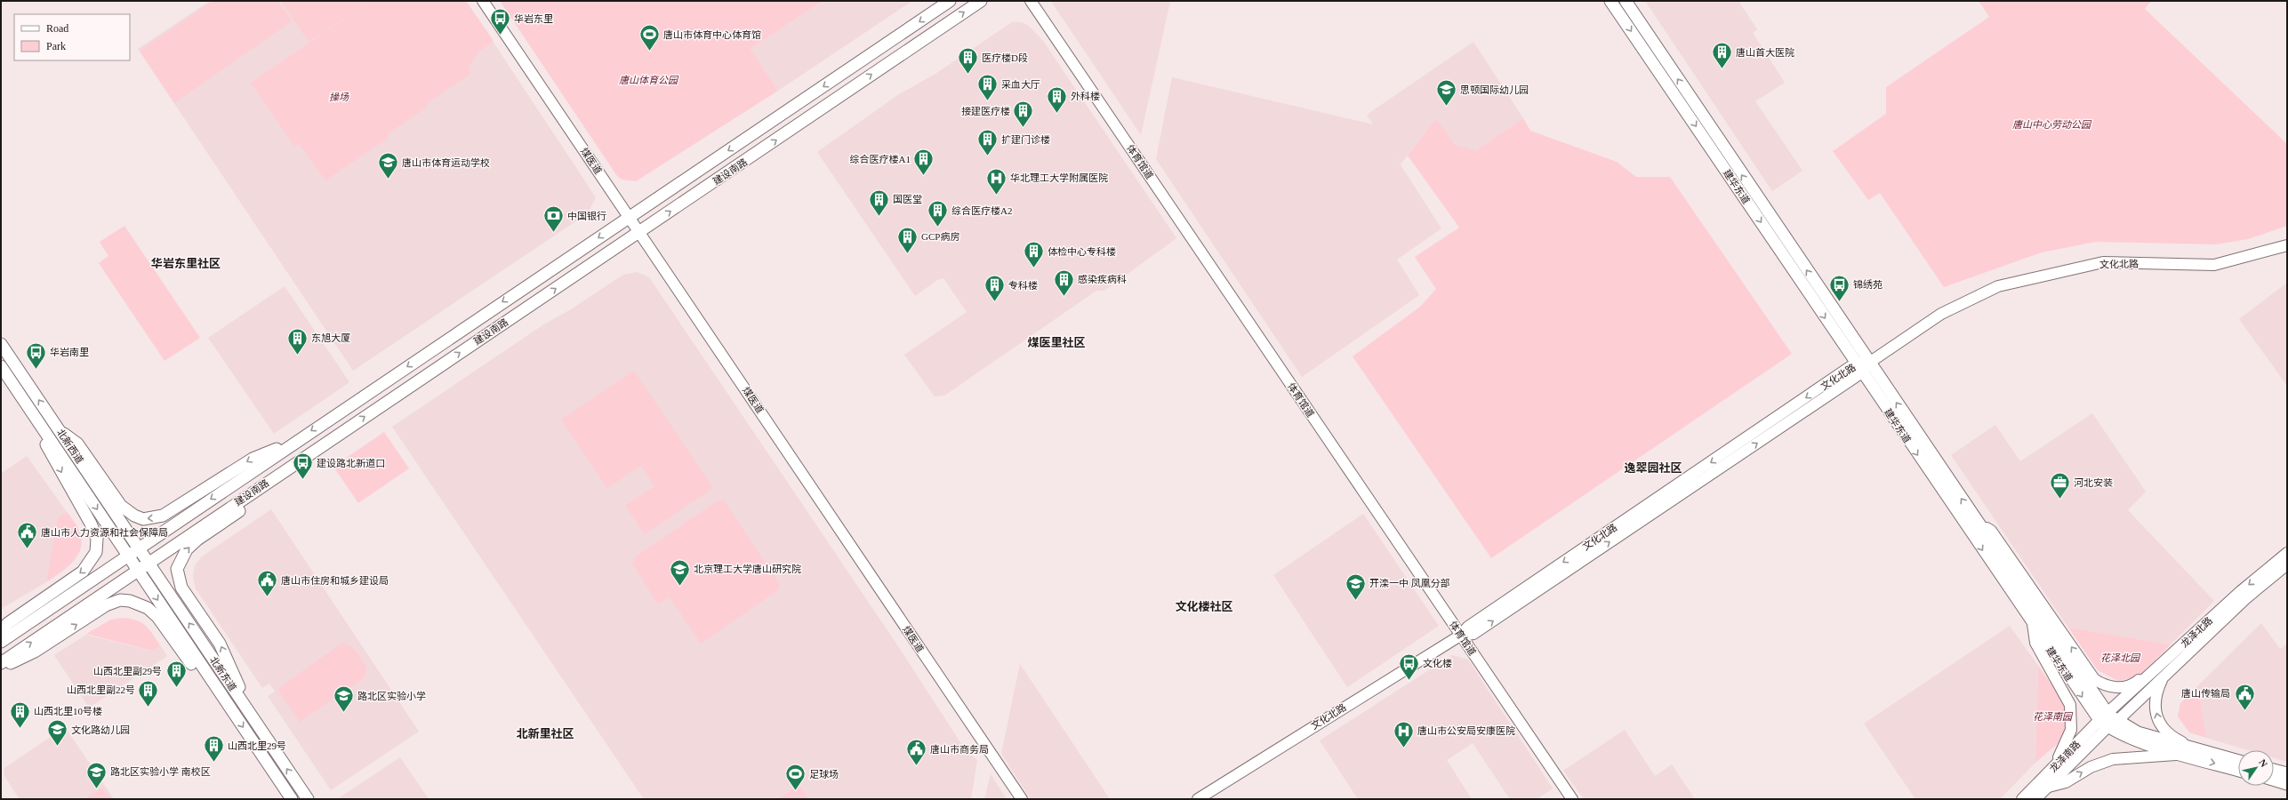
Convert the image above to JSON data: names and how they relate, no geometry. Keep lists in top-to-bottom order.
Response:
{
  "streets": {
    "main road": [
      "建设南路",
      "建华东道",
      "北新西道",
      "北新东道"
    ],
    "street": [
      "煤医道",
      "体育馆道",
      "文化北路",
      "龙泽北路",
      "龙泽南路"
    ]
  },
  "crossings": [
    ["煤医道", "建设南路"],
    ["体育馆道", "文化北路"],
    ["建设南路", "北新西道"],
    ["建设南路", "北新东道"],
    ["建华东道", "文化北路"],
    ["建华东道", "龙泽北路"],
    ["建华东道", "龙泽南路"],
    ["北新西道", "北新东道"],
    ["龙泽北路", "龙泽南路"]
  ],
  "districts": [
    "华岩东里社区",
    "煤医里社区",
    "逸翠园社区",
    "文化楼社区",
    "北新里社区"
  ],
  "parks": [
    "唐山体育公园",
    "操场",
    "唐山中心劳动公园",
    "花泽北园",
    "花泽南园"
  ],
  "places": {
    "bus stop": [
      "华岩东里",
      "锦绣苑",
      "华岩南里",
      "建设路北新道口",
      "文化楼"
    ],
    "sports": ["唐山市体育中心体育馆", "足球场"],
    "building": [
      "唐山首大医院",
      "医疗楼D段",
      "采血大厅",
      "外科楼",
      "接建医疗楼",
      "扩建门诊楼",
      "综合医疗楼A1",
      "国医堂",
      "综合医疗楼A2",
      "GCP病房",
      "体检中心专科楼",
      "感染疾病科",
      "专科楼",
      "东旭大厦",
      "山西北里副29号",
      "山西北里副22号",
      "山西北里10号楼",
      "山西北里29号"
    ],
    "school or university": [
      "思顿国际幼儿园",
      "唐山市体育运动学校",
      "北京理工大学唐山研究院",
      "开滦一中 凤凰分部",
      "路北区实验小学",
      "文化路幼儿园",
      "路北区实验小学 南校区"
    ],
    "hospital": ["华北理工大学附属医院", "唐山市公安局安康医院"],
    "bank": ["中国银行"],
    "office": ["河北安装"],
    "public building": [
      "唐山市人力资源和社会保障局",
      "唐山市住房和城乡建设局",
      "唐山传输局",
      "唐山市商务局"
    ]
  },
  "legend": ["Road", "Park"],
  "north": "top right"
}
